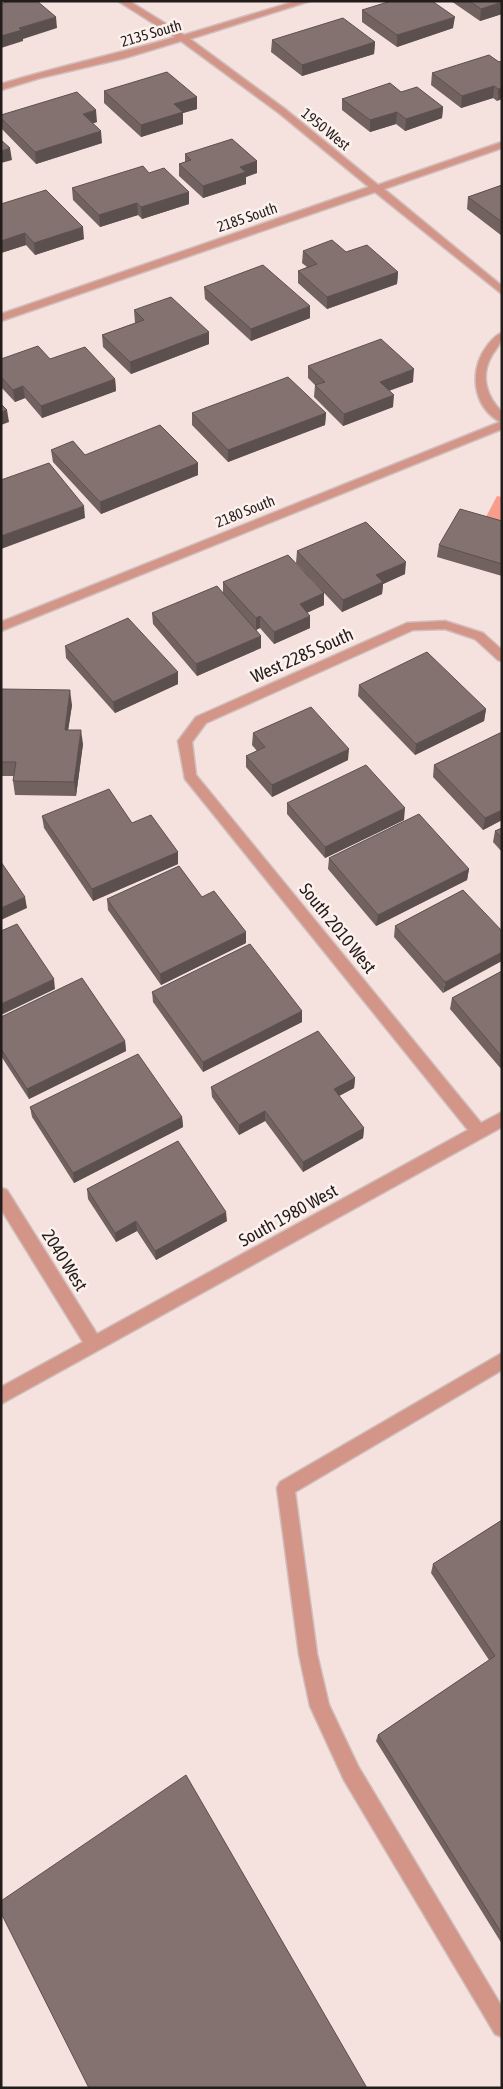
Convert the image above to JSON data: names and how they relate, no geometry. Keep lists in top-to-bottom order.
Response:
{
  "streets": {
    "street": [
      "2135 South",
      "1950 West",
      "2185 South",
      "2180 South",
      "West 2285 South",
      "South 2010 West",
      "South 1980 West",
      "2040 West"
    ]
  },
  "crossings": [
    ["2135 South", "1950 West"],
    ["1950 West", "2185 South"],
    ["West 2285 South", "South 2010 West"],
    ["South 2010 West", "South 1980 West"],
    ["South 1980 West", "2040 West"]
  ]
}
